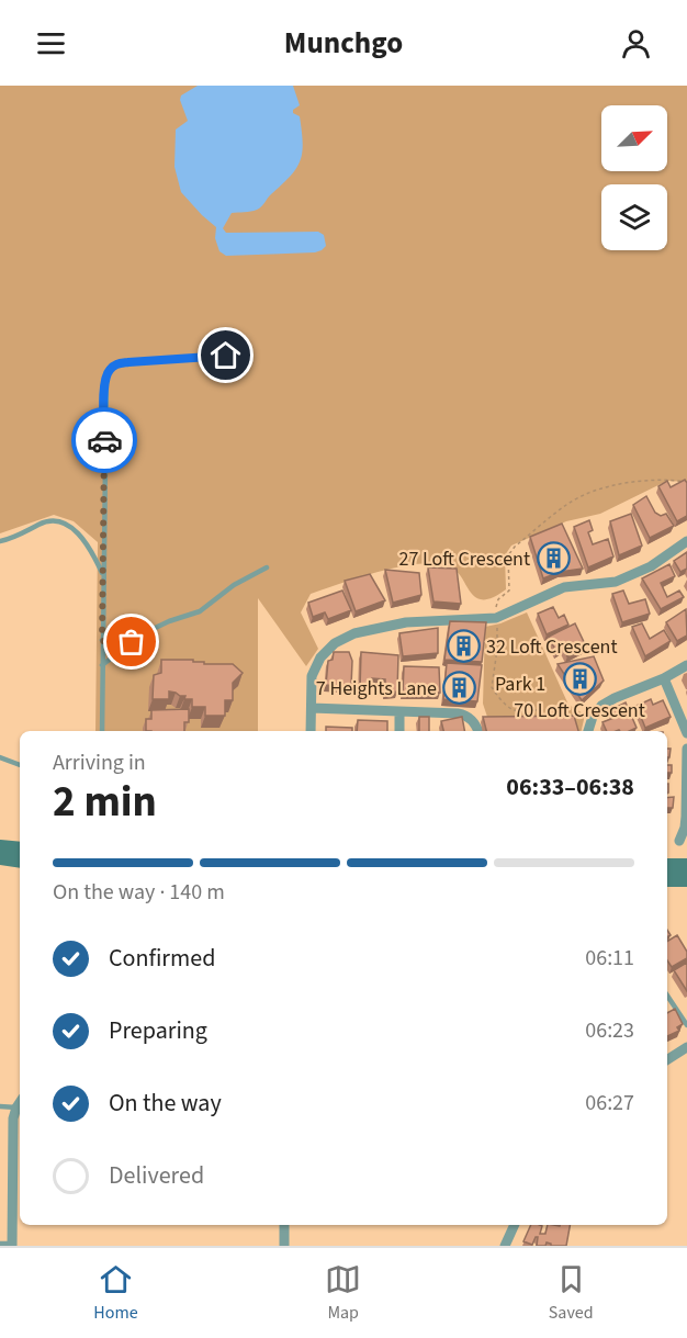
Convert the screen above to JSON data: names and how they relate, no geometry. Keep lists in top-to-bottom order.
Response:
{
  "parks": ["Park 1"],
  "places": {
    "building": [
      "27 Loft Crescent",
      "32 Loft Crescent",
      "70 Loft Crescent",
      "7 Heights Lane"
    ]
  },
  "north": "top right",
  "page": {
    "header": "Munchgo",
    "heading": ["2 min", "Arriving in", "06:33–06:38"],
    "bar": "On the way · 140 m",
    "list": [
      ["Confirmed", "06:11"],
      ["Preparing", "06:23"],
      ["On the way", "06:27"],
      "Delivered"
    ],
    "tabs": ["Home", "Map", "Saved"]
  }
}
